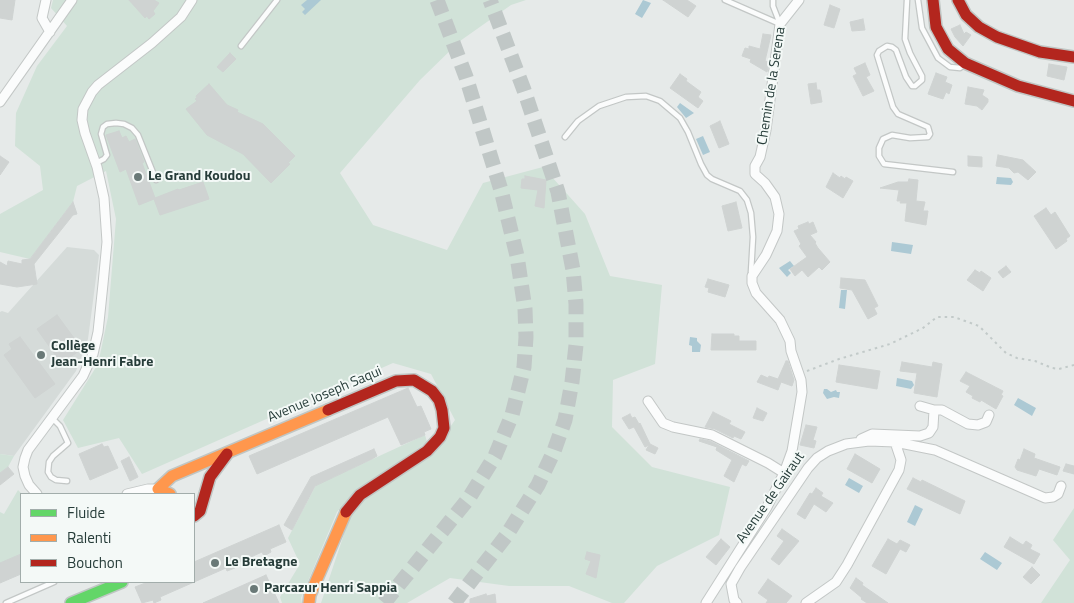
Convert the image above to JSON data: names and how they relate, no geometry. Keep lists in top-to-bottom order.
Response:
{
  "streets": {
    "street": ["Chemin de la Serena", "Avenue Joseph Saqui", "Avenue de Gairaut"]
  },
  "places": [
    "Le Grand Koudou",
    "Collège Jean-Henri Fabre",
    "Le Bretagne",
    "Parcazur Henri Sappia"
  ],
  "legend": ["Fluide", "Ralenti", "Bouchon"]
}
